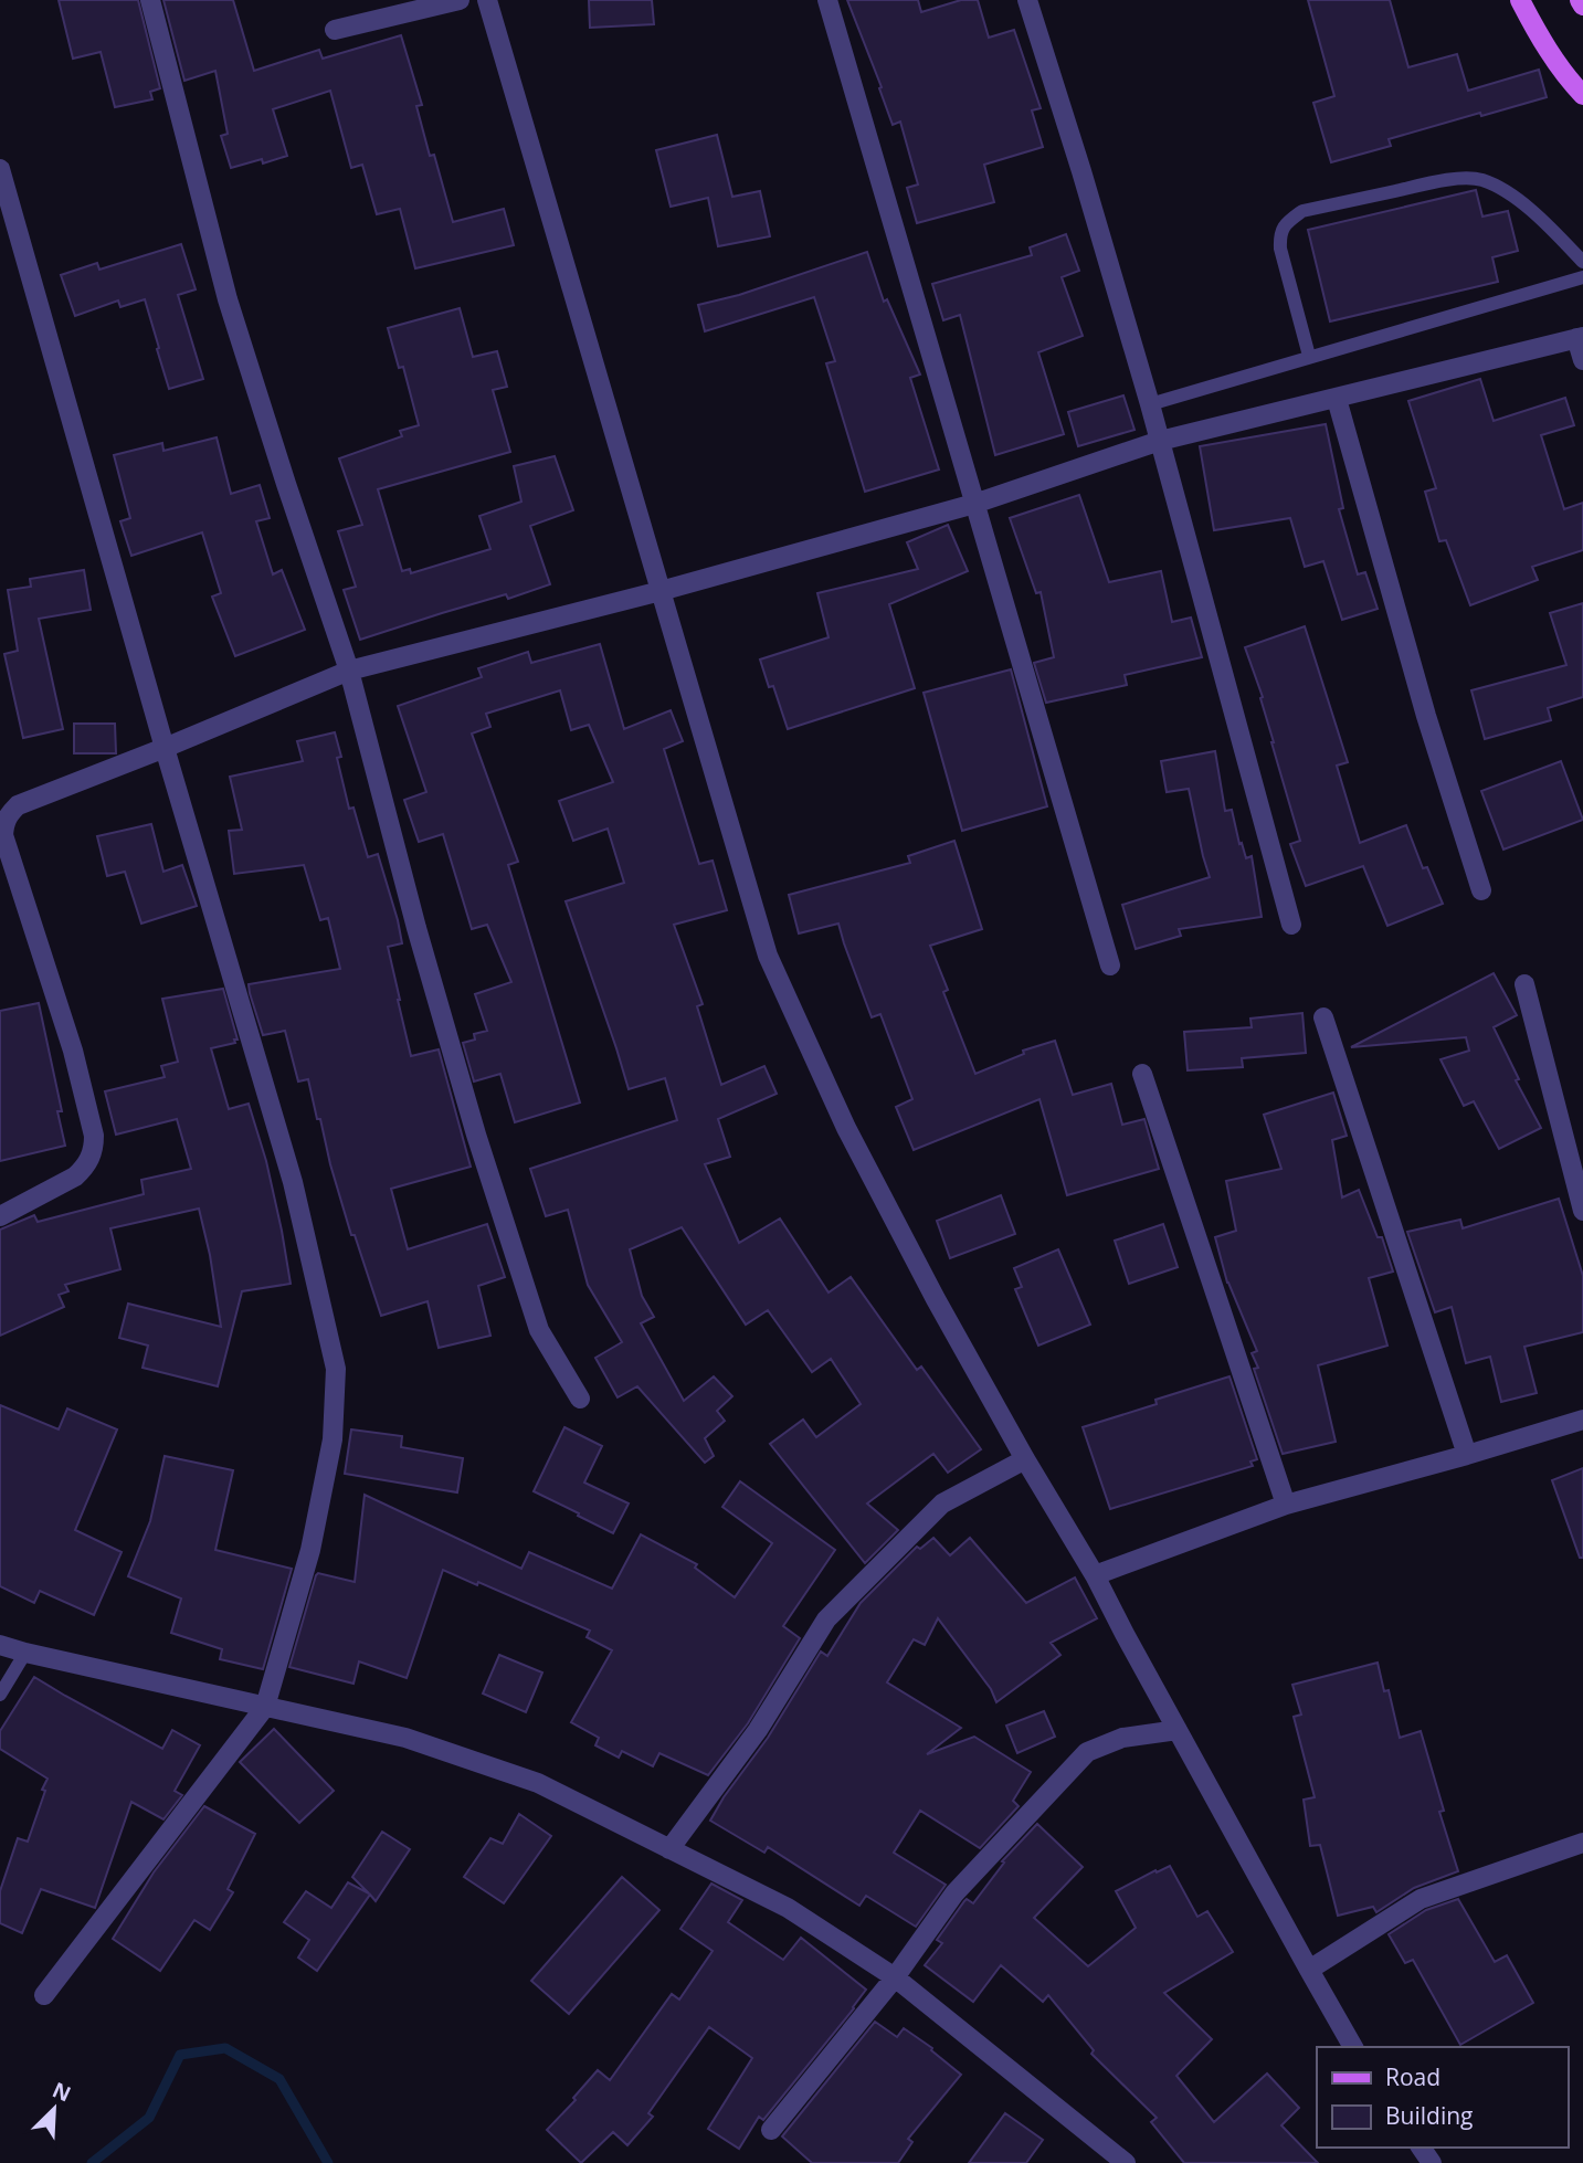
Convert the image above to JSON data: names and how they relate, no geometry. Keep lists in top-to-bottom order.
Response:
{
  "legend": ["Road", "Building"],
  "north": "top right"
}
